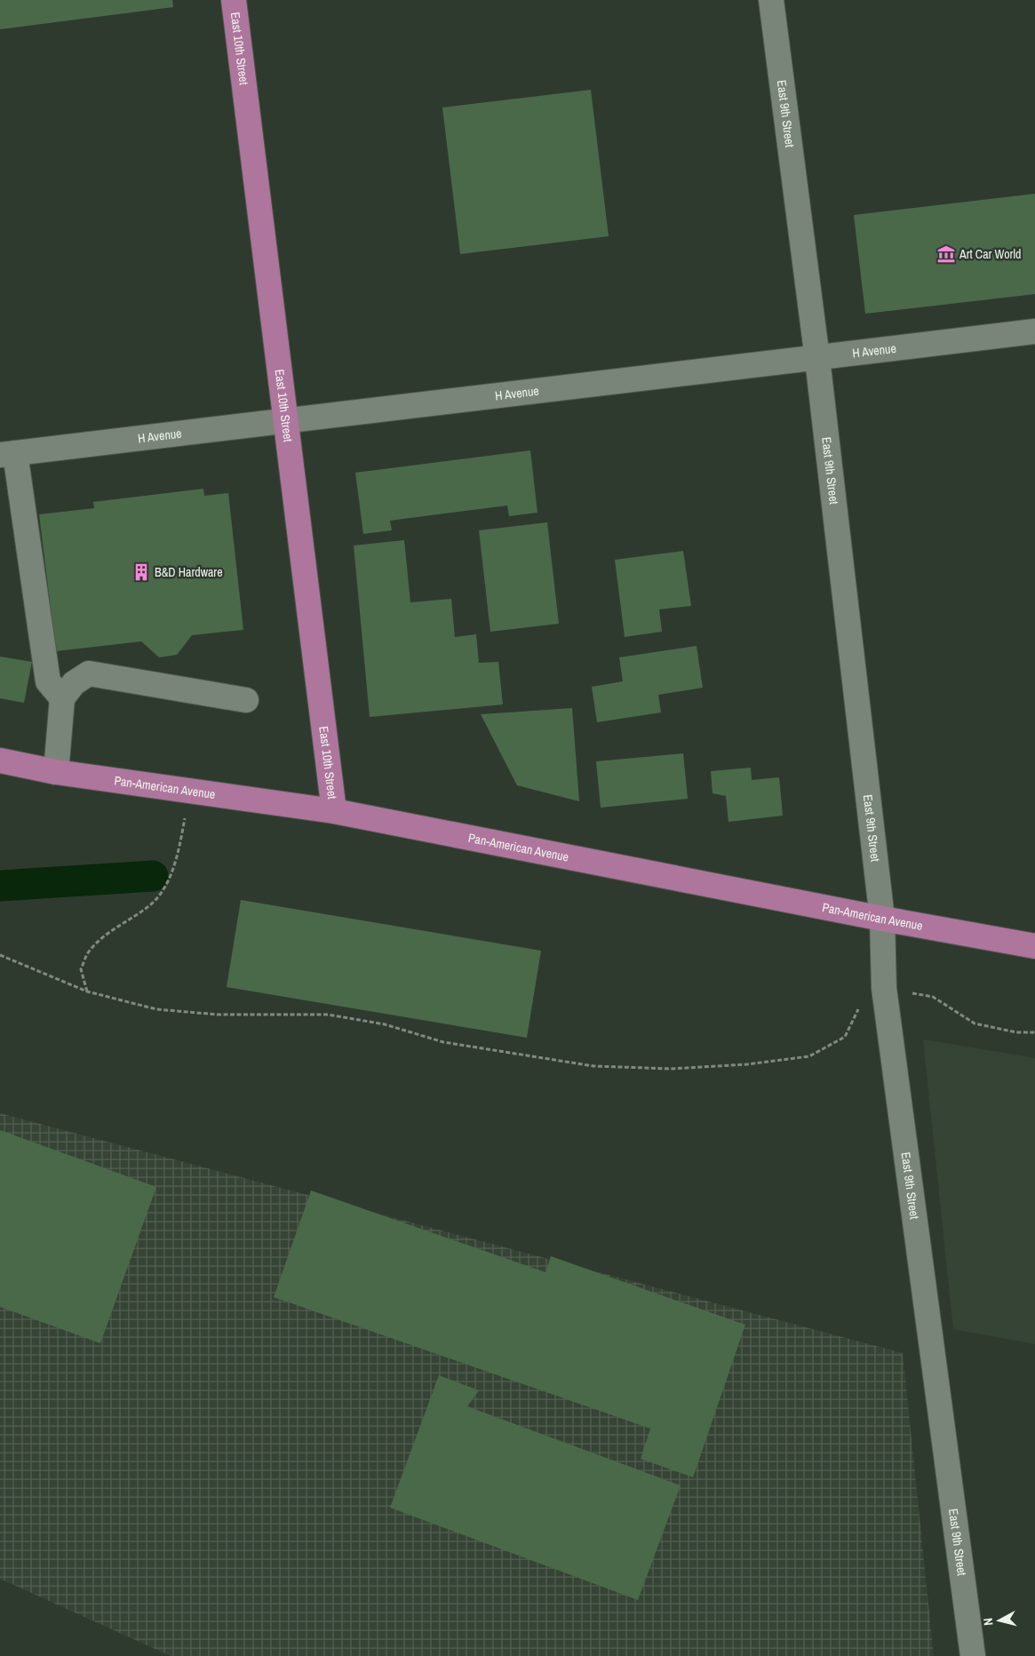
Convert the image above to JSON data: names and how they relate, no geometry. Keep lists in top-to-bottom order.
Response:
{
  "streets": {
    "main road": ["East 10th Street", "Pan-American Avenue"],
    "street": ["East 9th Street", "H Avenue"]
  },
  "crossings": [
    ["East 10th Street", "H Avenue"],
    ["East 10th Street", "Pan-American Avenue"],
    ["East 9th Street", "H Avenue"],
    ["East 9th Street", "Pan-American Avenue"]
  ],
  "places": {
    "museum": ["Art Car World"],
    "building": ["B&D Hardware"]
  },
  "north": "left"
}
